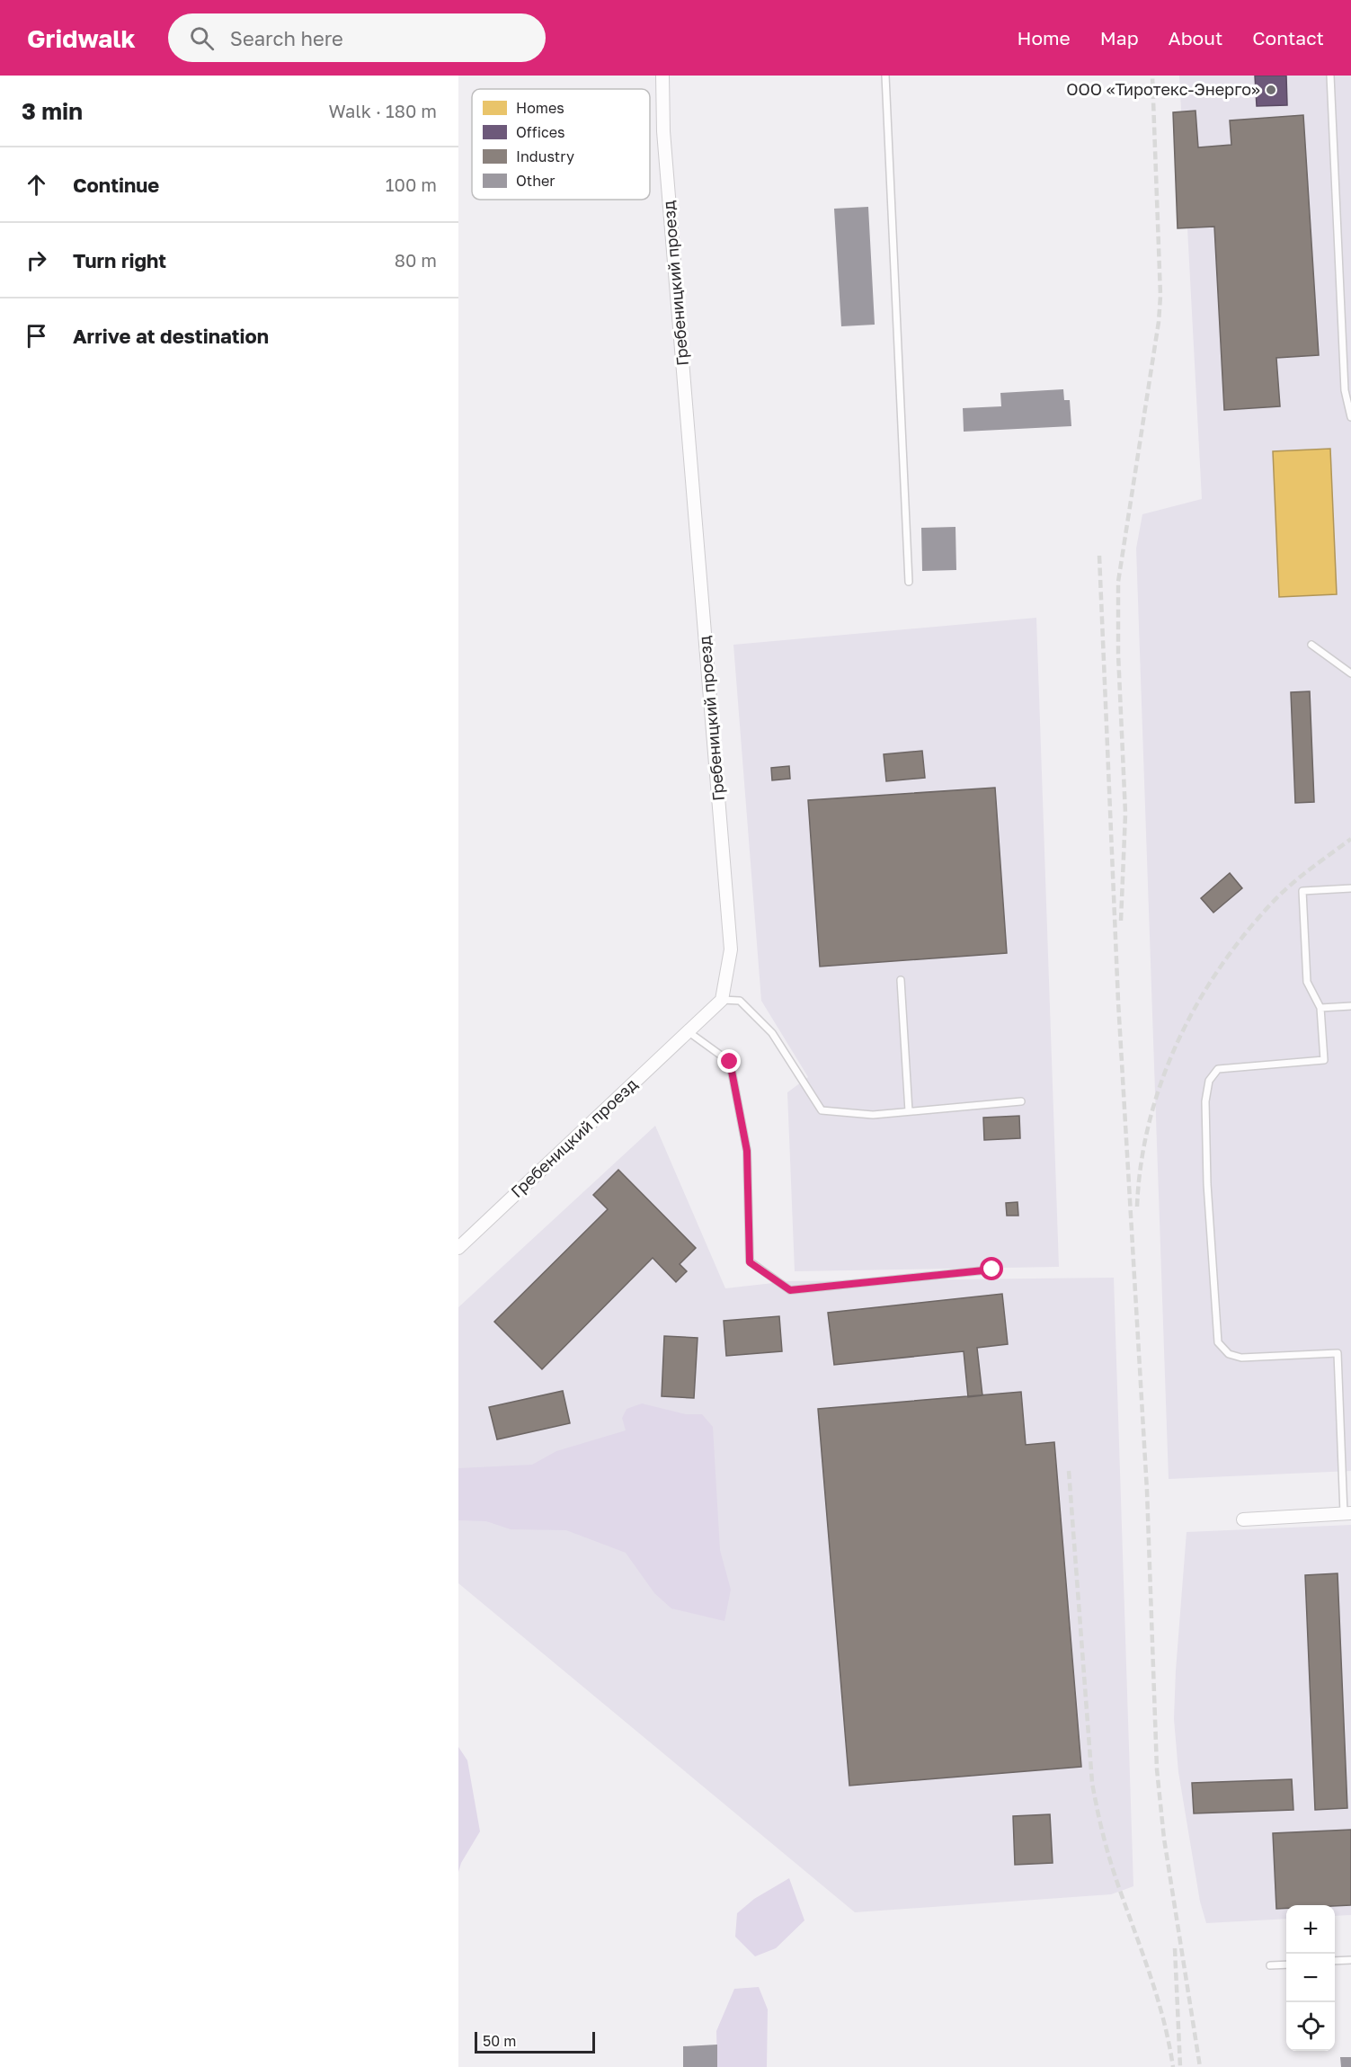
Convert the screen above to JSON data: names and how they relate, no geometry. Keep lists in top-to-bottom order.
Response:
{
  "streets": {
    "street": ["Гребеницкий проезд"]
  },
  "places": ["ООО «Тиротекс-Энерго»"],
  "legend": [
    "Homes",
    "Offices",
    "Industry",
    "Other"
  ],
  "scale_bar": "50 m",
  "page": {
    "header": "Gridwalk",
    "search": "Search here",
    "nav": [
      "Home",
      "Map",
      "About",
      "Contact"
    ],
    "heading": ["3 min", "Walk · 180 m"],
    "list": [
      ["Continue", "100 m"],
      ["Turn right", "80 m"],
      "Arrive at destination"
    ],
    "map_buttons": ["+", "−"],
    "scale": "50 m"
  }
}
